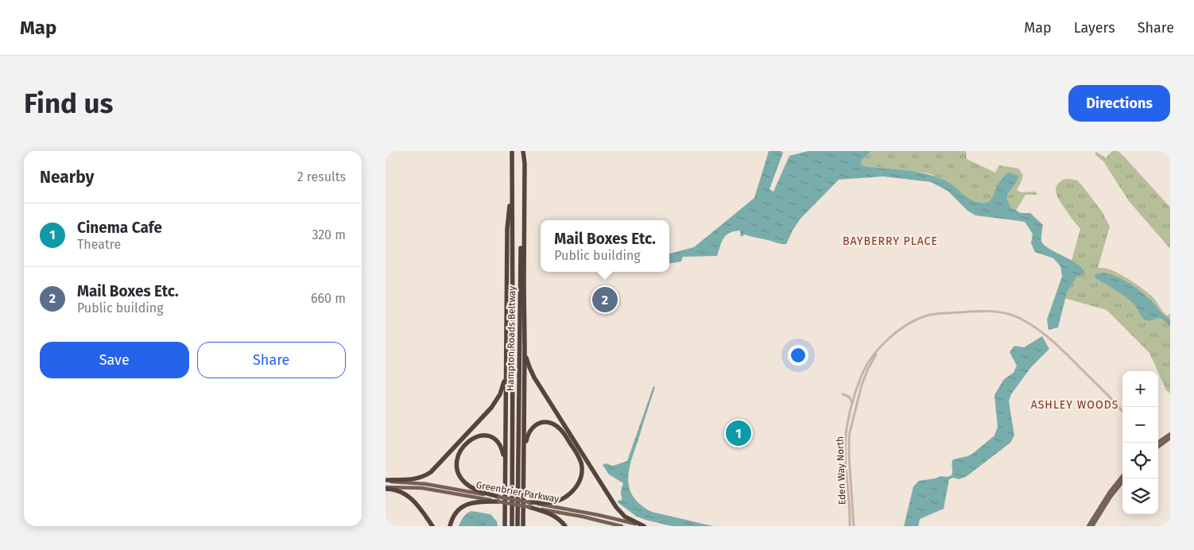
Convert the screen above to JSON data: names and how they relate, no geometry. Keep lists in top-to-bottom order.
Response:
{
  "streets": {
    "highway": ["Hampton Roads Beltway"],
    "main road": ["Greenbrier Parkway"],
    "street": ["Eden Way North"]
  },
  "districts": ["BAYBERRY PLACE", "ASHLEY WOODS"],
  "page": {
    "header": "Map",
    "nav": ["Map", "Layers", "Share"],
    "buttons": [
      "Directions",
      ["Save", "Share"]
    ],
    "title": "Find us",
    "heading": ["Nearby", "2 results"],
    "list": [
      {
        "mark": "1",
        "name": "Cinema Cafe",
        "note": "Theatre",
        "value": "320 m"
      },
      {
        "mark": "2",
        "name": "Mail Boxes Etc.",
        "note": "Public building",
        "value": "660 m"
      }
    ],
    "popup": ["Mail Boxes Etc.", "Public building"],
    "pins": ["2", "1"],
    "map_buttons": ["+", "−"]
  }
}
